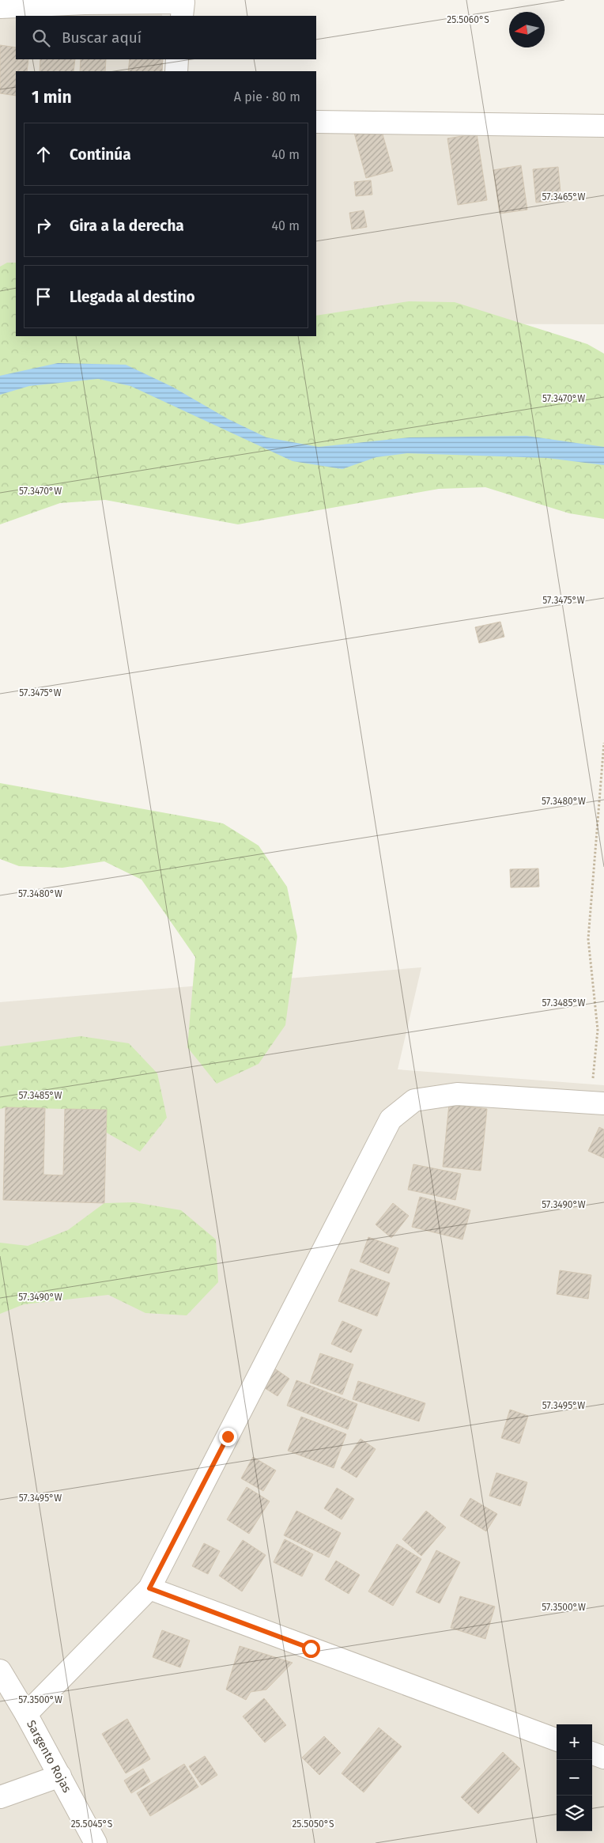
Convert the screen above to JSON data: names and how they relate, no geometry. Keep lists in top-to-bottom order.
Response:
{
  "streets": {
    "street": ["Sargento Rojas"]
  },
  "north": "left",
  "page": {
    "search": "Buscar aquí",
    "heading": ["1 min", "A pie · 80 m"],
    "list": [
      ["Continúa", "40 m"],
      ["Gira a la derecha", "40 m"],
      "Llegada al destino"
    ],
    "map_buttons": ["+", "−"]
  },
  "coordinates": [
    "25.5060°S",
    "57.3465°W",
    "57.3470°W",
    "57.3475°W",
    "57.3480°W",
    "57.3485°W",
    "57.3490°W",
    "57.3495°W",
    "57.3500°W",
    "25.5045°S",
    "25.5050°S"
  ]
}
